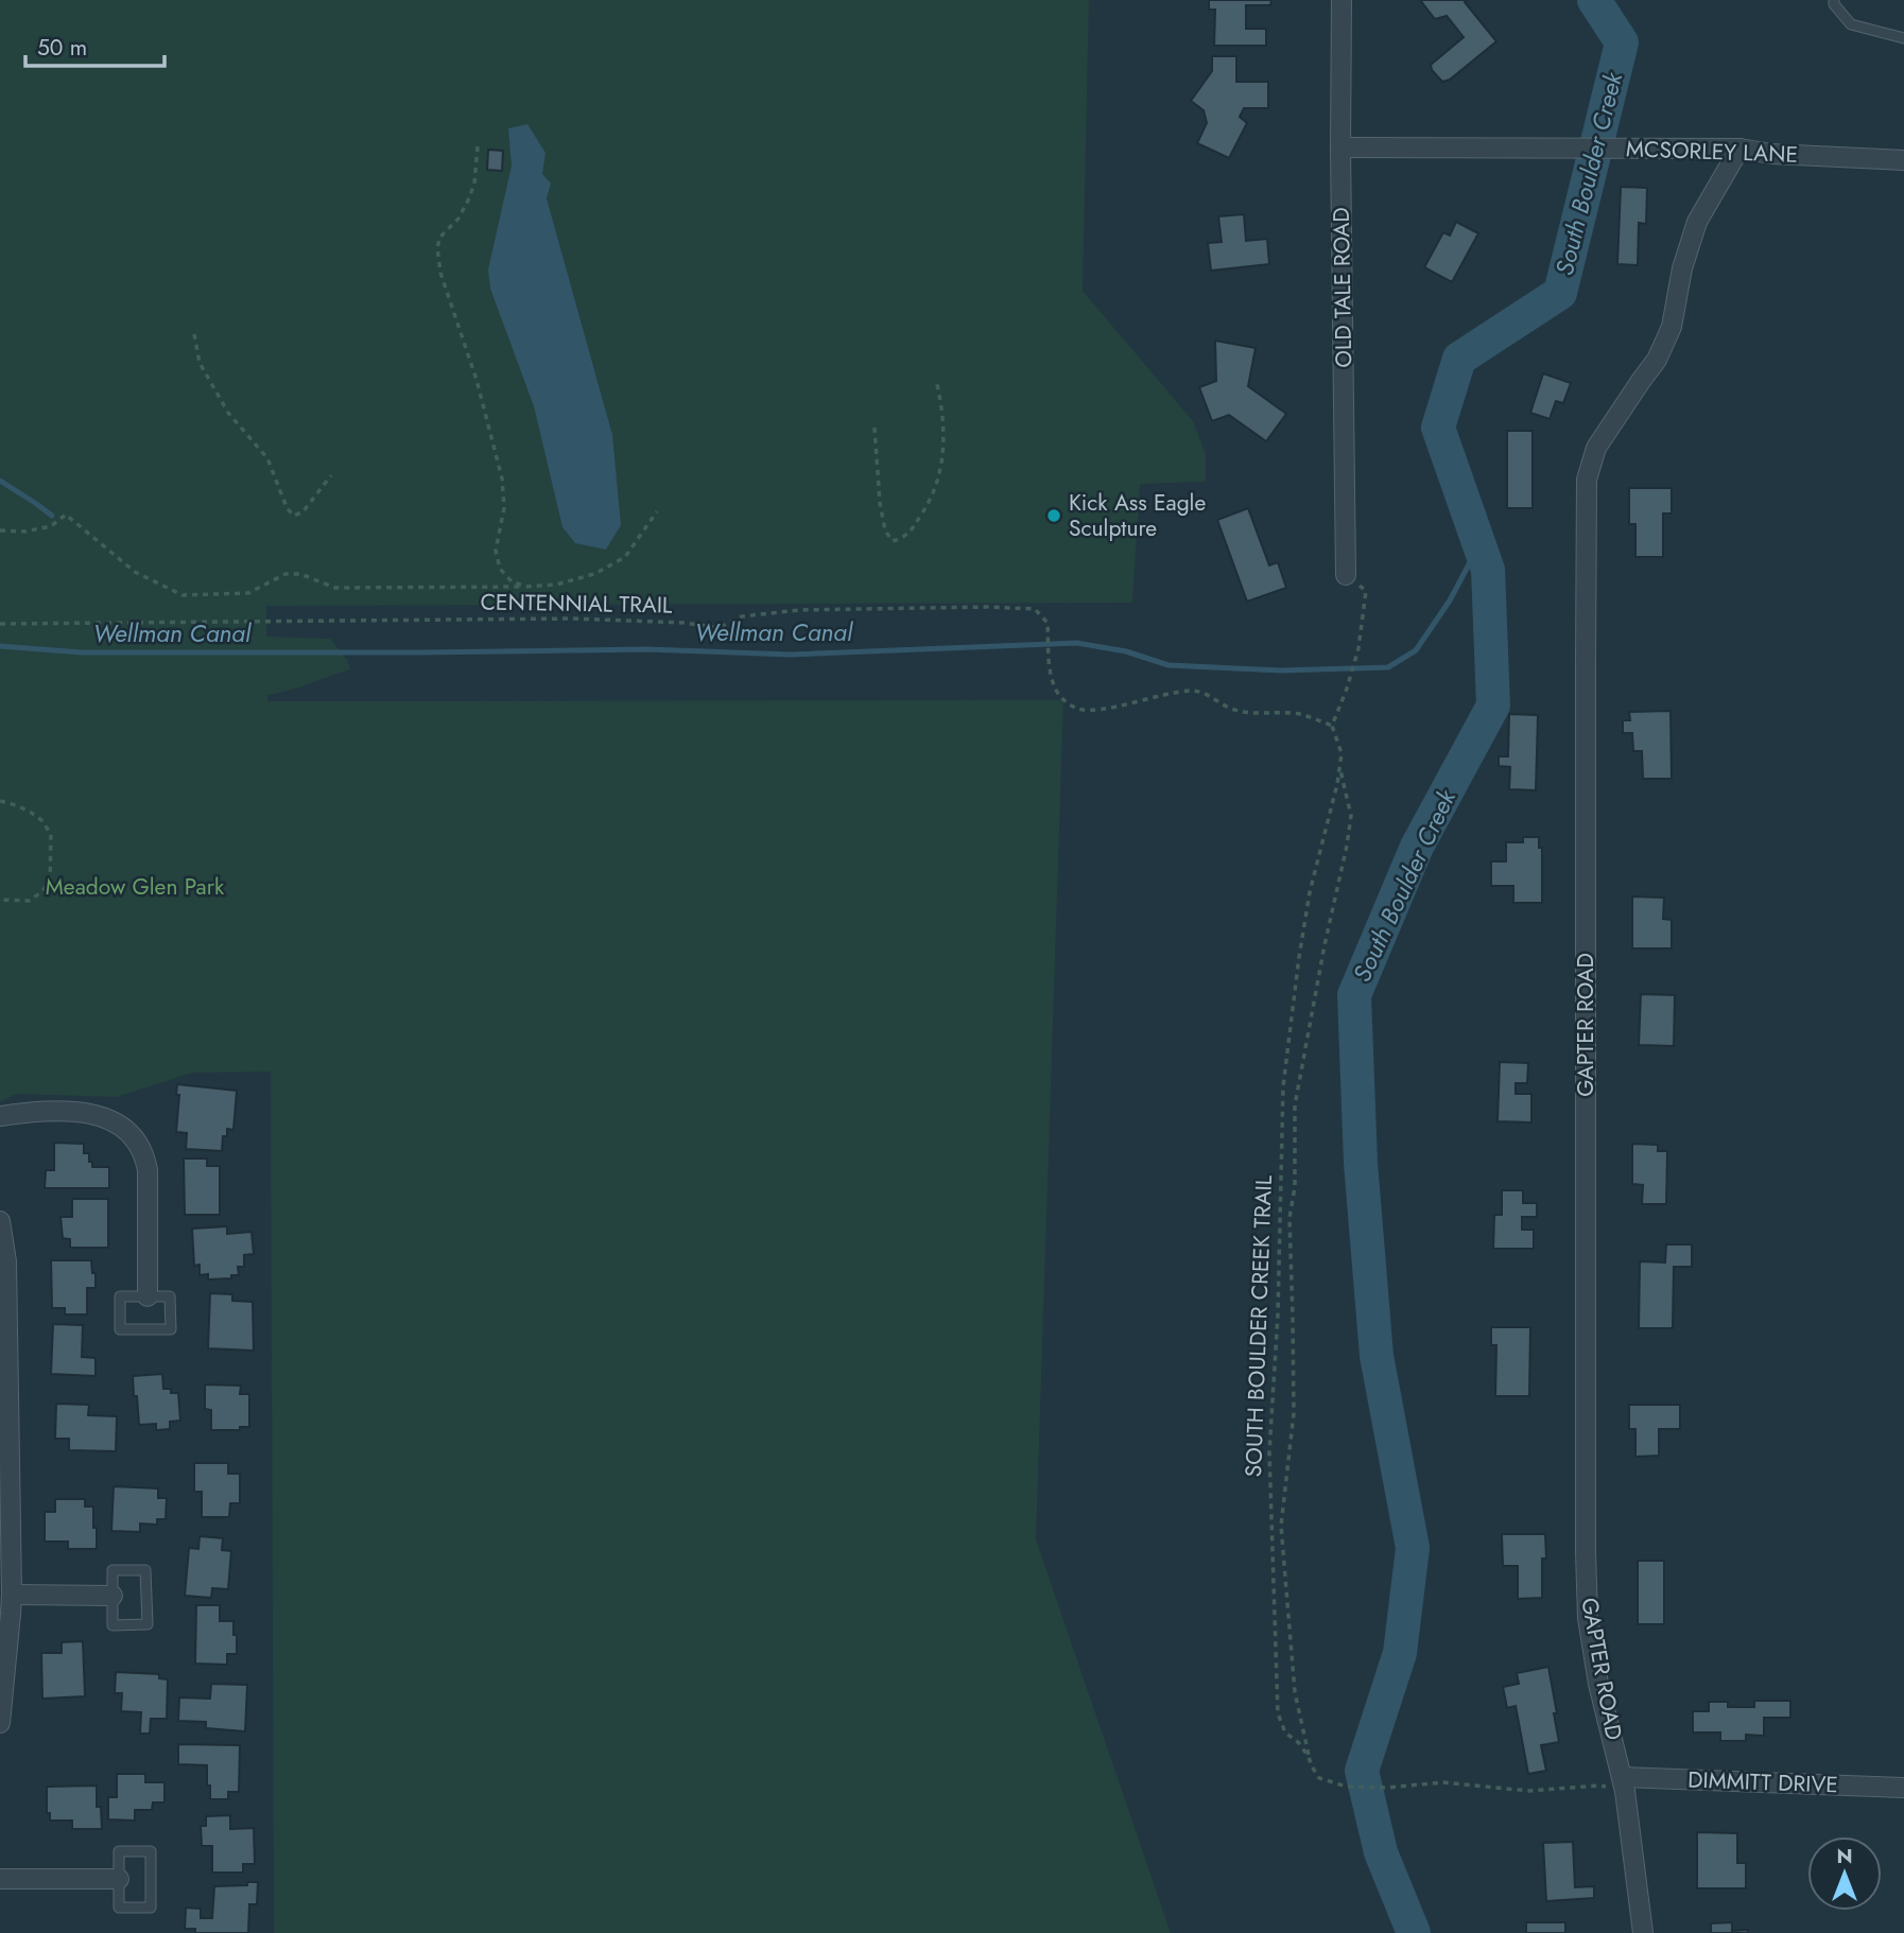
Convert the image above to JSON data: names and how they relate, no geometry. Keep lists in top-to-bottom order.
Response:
{
  "streets": {
    "street": [
      "MCSORLEY LANE",
      "OLD TALE ROAD",
      "GAPTER ROAD",
      "DIMMITT DRIVE"
    ],
    "path": ["CENTENNIAL TRAIL", "SOUTH BOULDER CREEK TRAIL"]
  },
  "crossings": [
    ["MCSORLEY LANE", "OLD TALE ROAD"],
    ["MCSORLEY LANE", "GAPTER ROAD"],
    ["CENTENNIAL TRAIL", "SOUTH BOULDER CREEK TRAIL"],
    ["GAPTER ROAD", "SOUTH BOULDER CREEK TRAIL"],
    ["GAPTER ROAD", "DIMMITT DRIVE"],
    ["SOUTH BOULDER CREEK TRAIL", "DIMMITT DRIVE"]
  ],
  "water": ["South Boulder Creek", "Wellman Canal"],
  "parks": ["Meadow Glen Park"],
  "places": ["Kick Ass Eagle Sculpture"],
  "scale_bar": "50 m",
  "north": "top"
}
